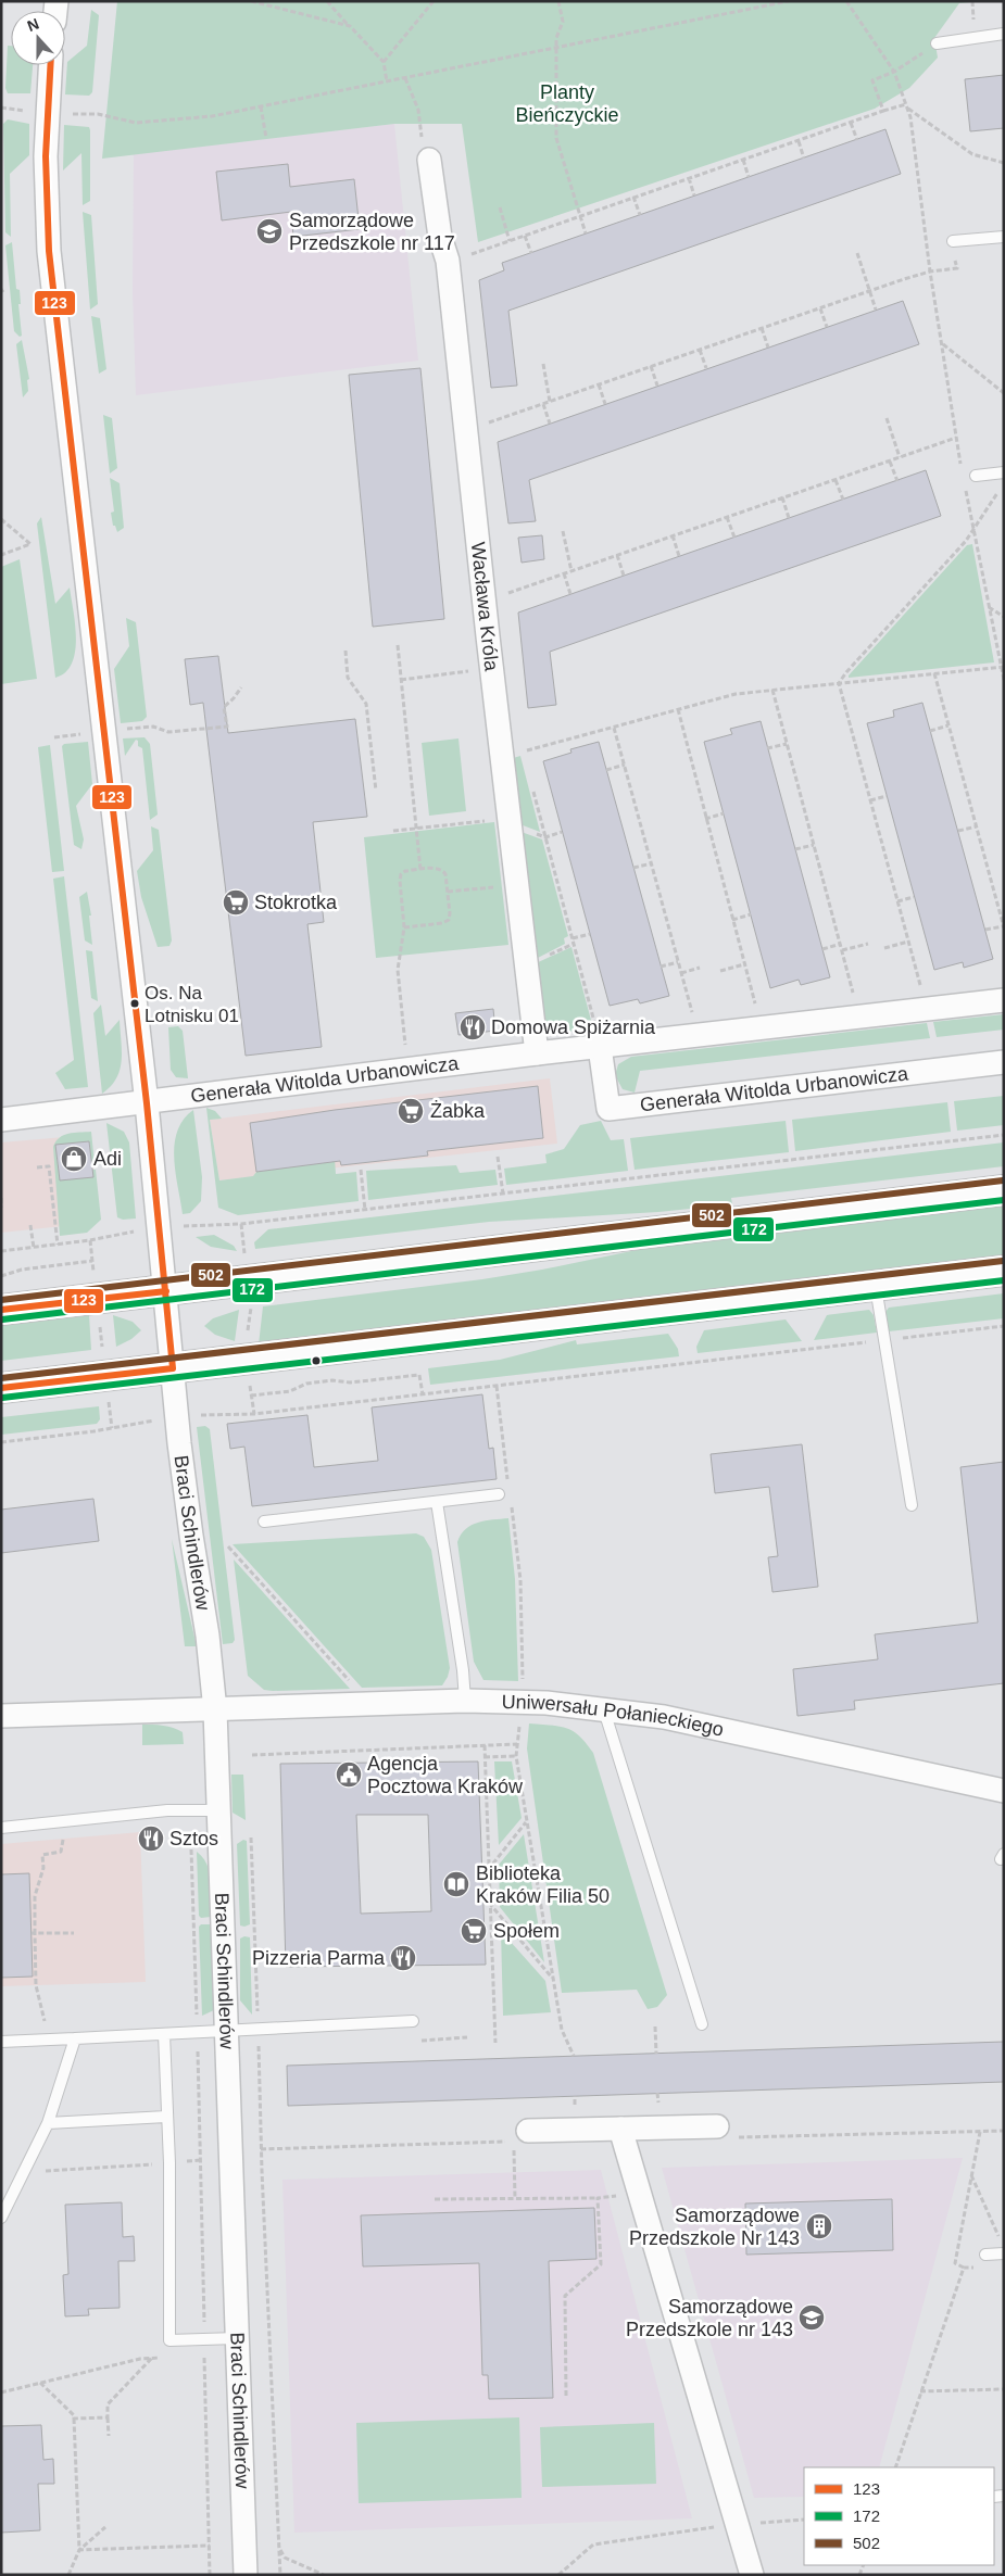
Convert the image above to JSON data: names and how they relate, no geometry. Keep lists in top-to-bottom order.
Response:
{
  "streets": {
    "street": [
      "Wacława Króla",
      "Generała Witolda Urbanowicza",
      "Braci Schindlerów",
      "Uniwersału Połanieckiego"
    ]
  },
  "crossings": [
    ["Wacława Króla", "Generała Witolda Urbanowicza"],
    ["Generała Witolda Urbanowicza", "Braci Schindlerów"],
    ["Braci Schindlerów", "Uniwersału Połanieckiego"]
  ],
  "parks": ["Planty Bieńczyckie"],
  "places": {
    "school or university": ["Samorządowe Przedszkole nr 117", "Samorządowe Przedszkole nr 143"],
    "supermarket": ["Stokrotka", "Żabka", "Społem"],
    "other": ["Os. Na Lotnisku 01"],
    "restaurant": ["Domowa Spiżarnia", "Sztos", "Pizzeria Parma"],
    "shop": ["Adi"],
    "public building": ["Agencja Pocztowa Kraków"],
    "library": ["Biblioteka Kraków Filia 50"],
    "building": ["Samorządowe Przedszkole Nr 143"]
  },
  "lines": ["transit line 123", "transit line 502", "transit line 172"],
  "legend": ["123", "172", "502"],
  "north": "top"
}
